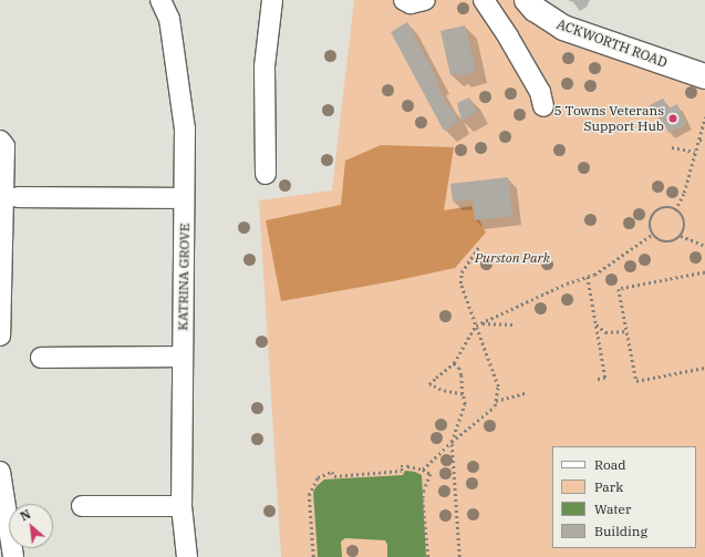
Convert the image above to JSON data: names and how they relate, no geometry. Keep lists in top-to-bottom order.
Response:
{
  "streets": {
    "main road": ["ACKWORTH ROAD"],
    "street": ["KATRINA GROVE"]
  },
  "parks": ["Purston Park"],
  "places": ["5 Towns Veterans Support Hub"],
  "legend": [
    "Road",
    "Park",
    "Water",
    "Building"
  ],
  "north": "top left"
}
